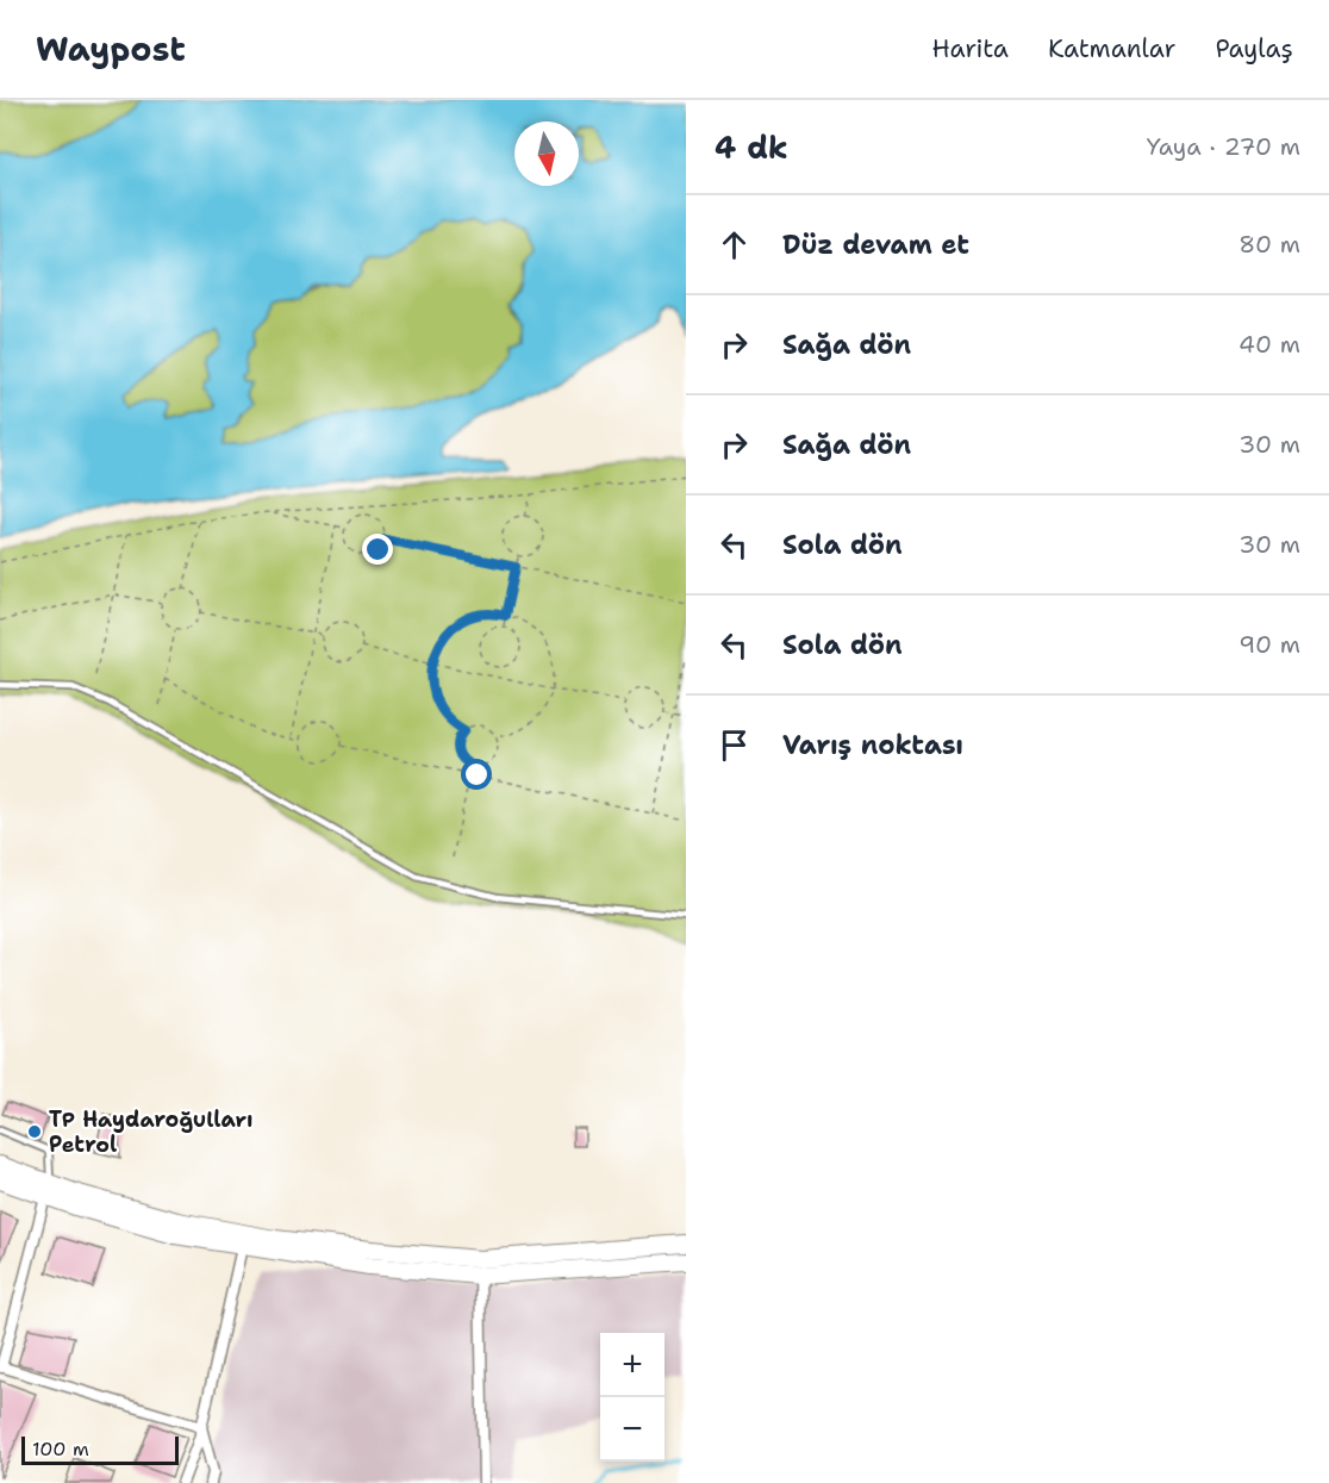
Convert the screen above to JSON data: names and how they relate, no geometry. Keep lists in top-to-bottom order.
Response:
{
  "places": ["TP Haydaroğulları Petrol"],
  "scale_bar": "100 m",
  "north": "bottom",
  "page": {
    "header": "Waypost",
    "nav": ["Harita", "Katmanlar", "Paylaş"],
    "heading": ["4 dk", "Yaya · 270 m"],
    "list": [
      ["Düz devam et", "80 m"],
      ["Sağa dön", "40 m"],
      ["Sağa dön", "30 m"],
      ["Sola dön", "30 m"],
      ["Sola dön", "90 m"],
      "Varış noktası"
    ],
    "map_buttons": ["+", "−"],
    "scale": "100 m"
  }
}
